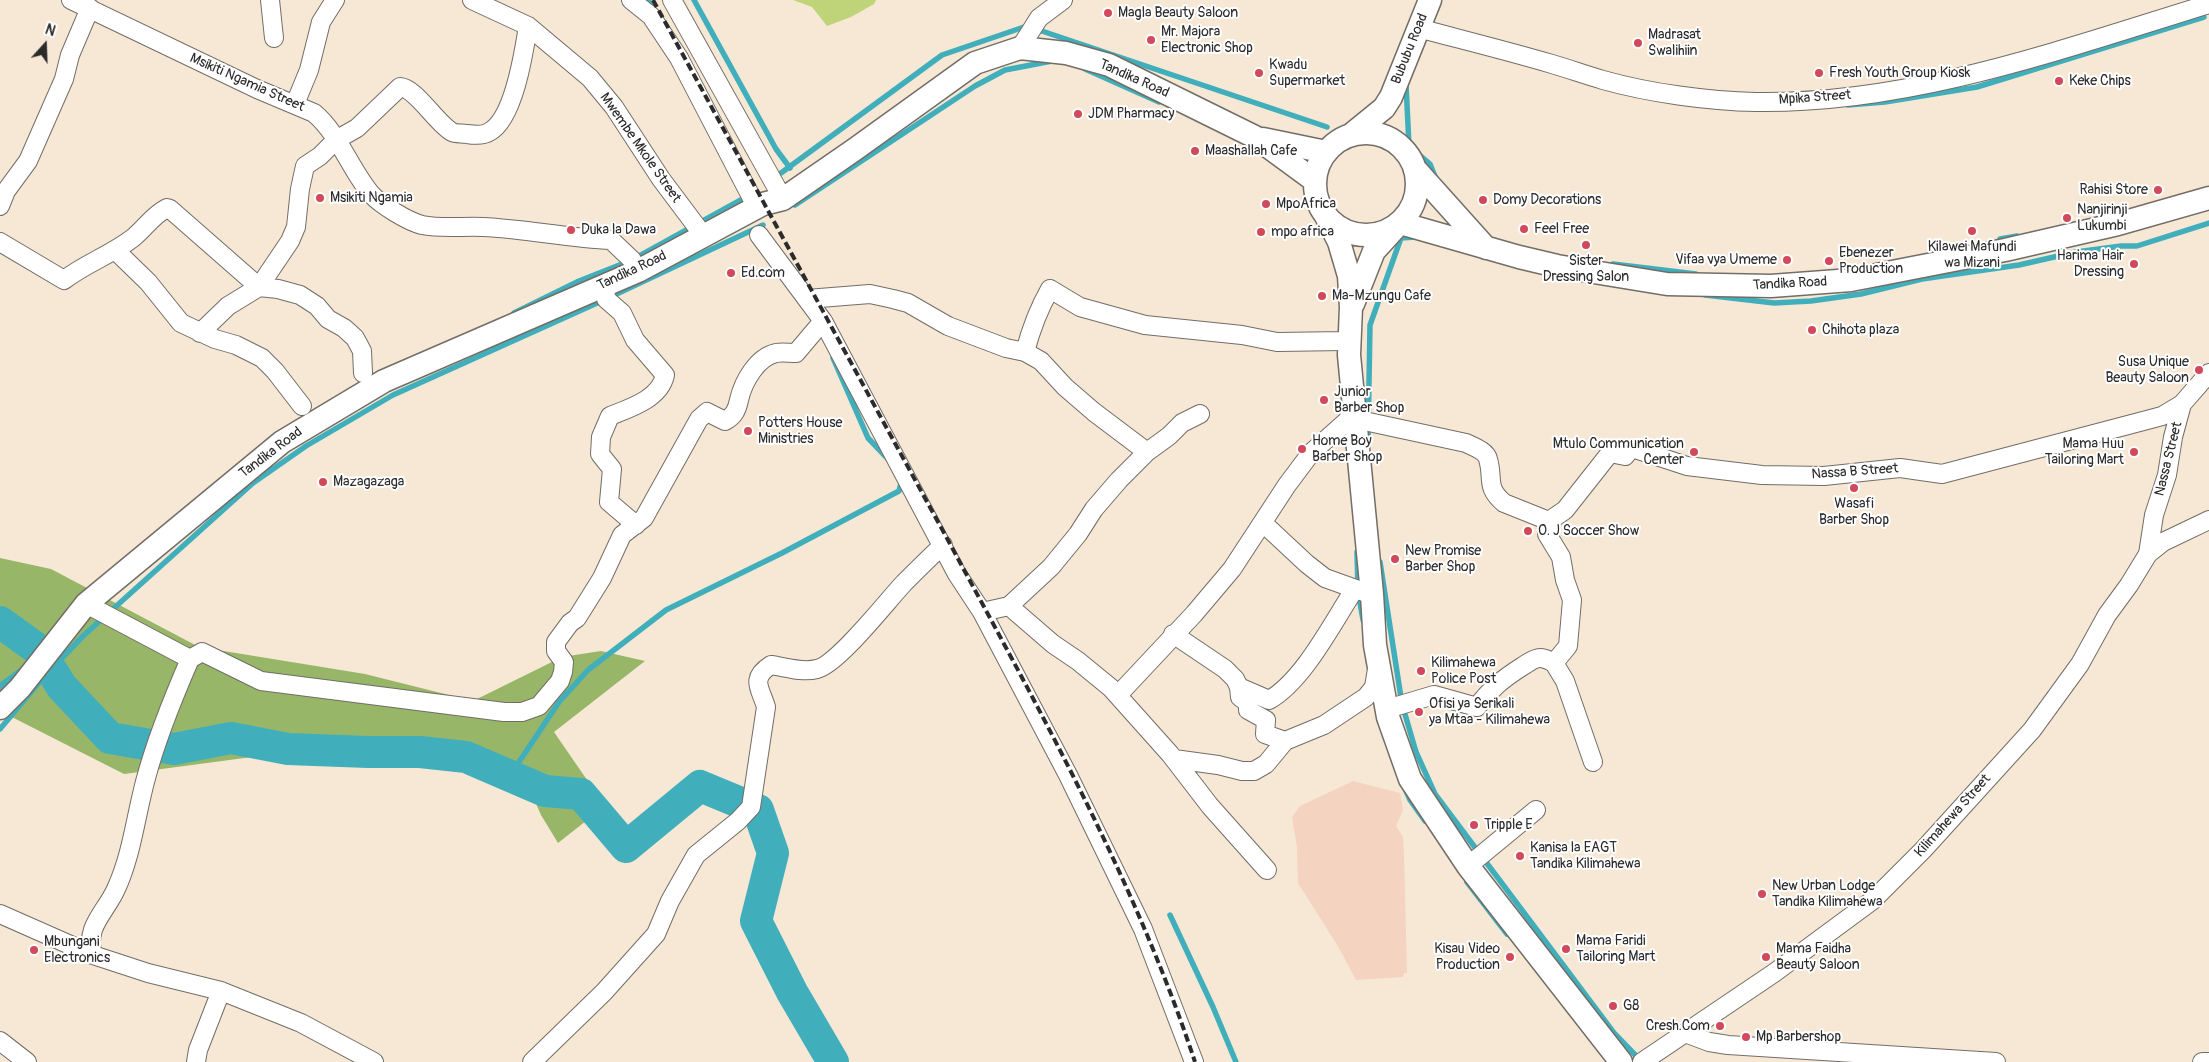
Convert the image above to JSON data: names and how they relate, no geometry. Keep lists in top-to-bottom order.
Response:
{
  "streets": {
    "street": [
      "Bububu Road",
      "Tandika Road",
      "Msikiti Ngamia Street",
      "Mpika Street",
      "Mwembe Mkole Street",
      "Nassa Street",
      "Nassa B Street",
      "Kilimahewa Street"
    ]
  },
  "crossings": [
    ["Bububu Road", "Mpika Street"],
    ["Tandika Road", "Msikiti Ngamia Street"],
    ["Tandika Road", "Mwembe Mkole Street"],
    ["Nassa Street", "Nassa B Street"],
    ["Nassa Street", "Kilimahewa Street"]
  ],
  "places": [
    "Magla Beauty Saloon",
    "Mr. Majora Electronic Shop",
    "Madrasat Swalihiin",
    "Kwadu Supermarket",
    "Fresh Youth Group Kiosk",
    "Keke Chips",
    "JDM Pharmacy",
    "Maashallah Cafe",
    "Rahisi Store",
    "Msikiti Ngamia",
    "Domy Decorations",
    "MpoAfrica",
    "Nanjirinji Lukumbi",
    "Feel Free",
    "Duka la Dawa",
    "Kilawei Mafundi wa Mizani",
    "mpo africa",
    "Sister Dressing Salon",
    "Vifaa vya Umeme",
    "Ebenezer Production",
    "Harima Hair Dressing",
    "Ed.com",
    "Ma-Mzungu Cafe",
    "Chihota plaza",
    "Susa Unique Beauty Saloon",
    "Junior Barber Shop",
    "Potters House Ministries",
    "Home Boy Barber Shop",
    "Mtulo Communication Center",
    "Mama Huu Tailoring Mart",
    "Mazagazaga",
    "Wasafi Barber Shop",
    "O. J Soccer Show",
    "New Promise Barber Shop",
    "Kilimahewa Police Post",
    "Ofisi ya Serikali ya Mtaa - Kilimahewa",
    "Tripple E",
    "Kanisa la EAGT Tandika Kilimahewa",
    "New Urban Lodge Tandika Kilimahewa",
    "Mama Faridi Tailoring Mart",
    "Mbungani Electronics",
    "Kisau Video Production",
    "Mama Faidha Beauty Saloon",
    "G8",
    "Cresh.Com",
    "Mp Barbershop"
  ],
  "north": "top"
}
